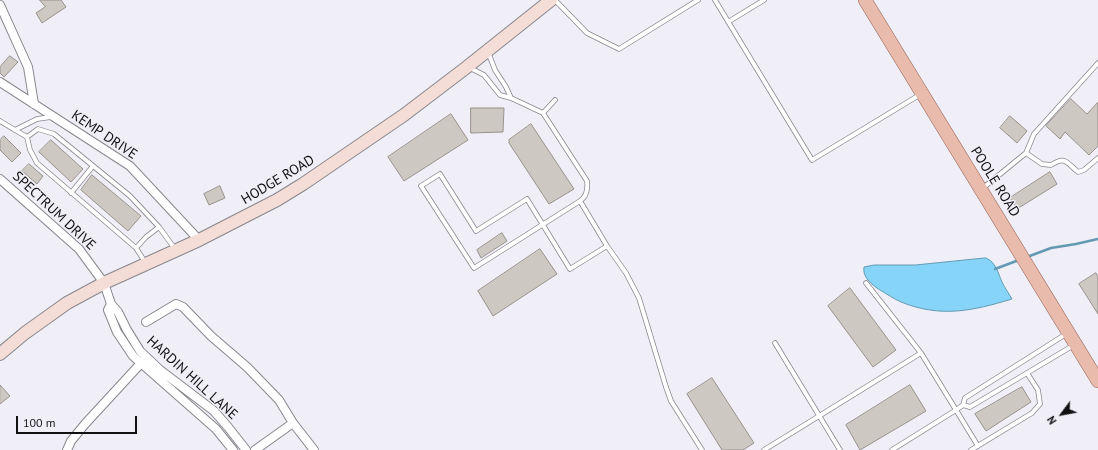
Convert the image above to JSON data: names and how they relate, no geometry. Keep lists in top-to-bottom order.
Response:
{
  "streets": {
    "main road": ["HODGE ROAD", "POOLE ROAD"],
    "street": ["KEMP DRIVE", "SPECTRUM DRIVE", "HARDIN HILL LANE"]
  },
  "crossings": [
    ["KEMP DRIVE", "HODGE ROAD"],
    ["HODGE ROAD", "SPECTRUM DRIVE"],
    ["HODGE ROAD", "HARDIN HILL LANE"],
    ["SPECTRUM DRIVE", "HARDIN HILL LANE"]
  ],
  "scale_bar": "100 m",
  "north": "bottom left"
}
